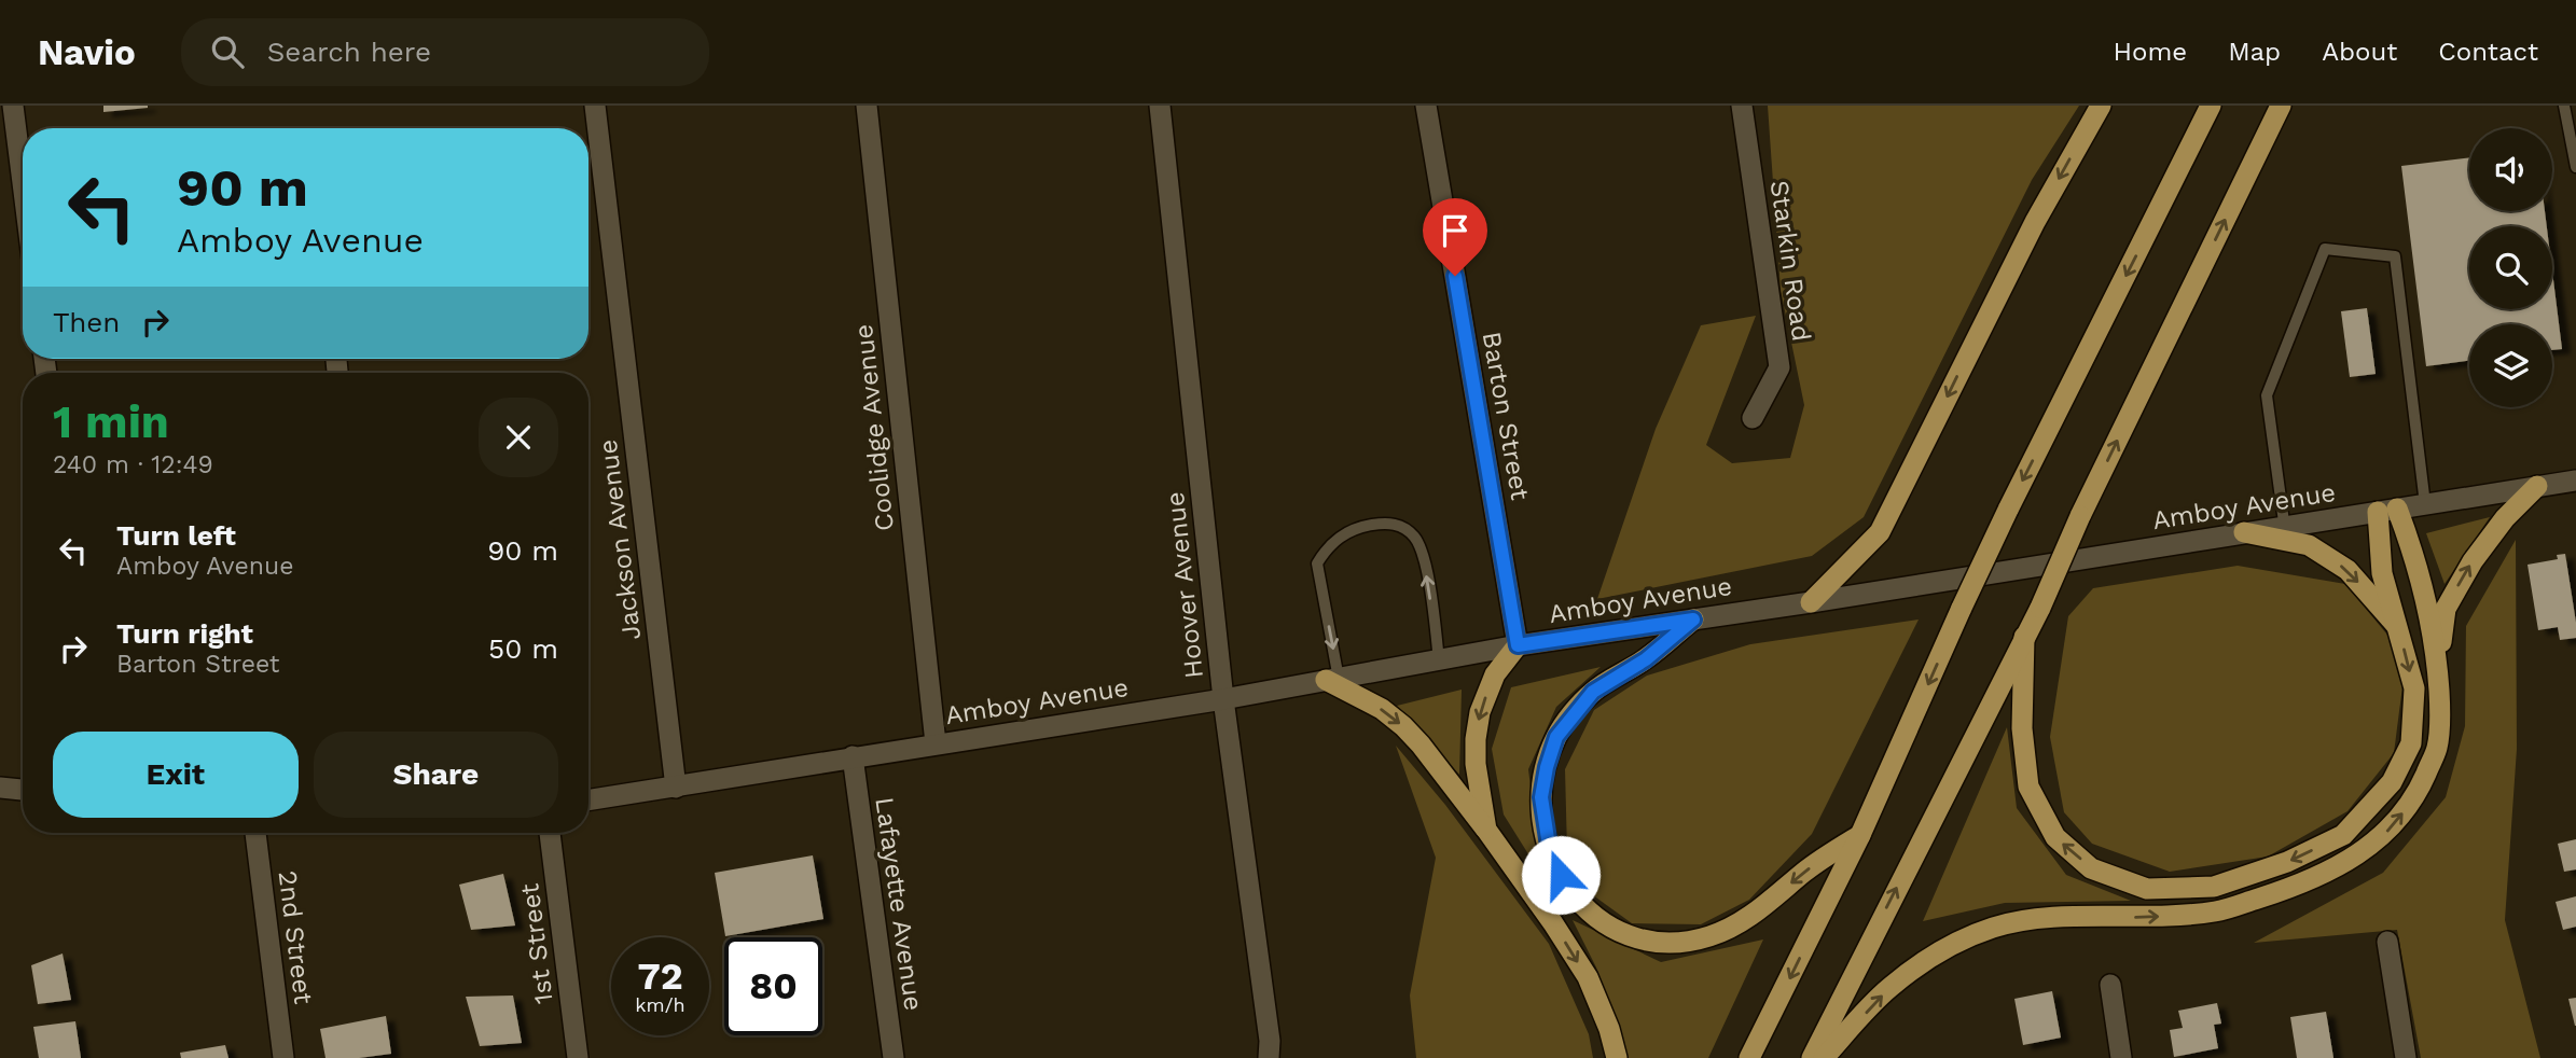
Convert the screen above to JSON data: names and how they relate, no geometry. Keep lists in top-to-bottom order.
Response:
{
  "streets": {
    "street": [
      "Starkin Road",
      "Barton Street",
      "Coolidge Avenue",
      "Amboy Avenue",
      "Jackson Avenue",
      "Hoover Avenue",
      "Lafayette Avenue",
      "2nd Street",
      "1st Street"
    ]
  },
  "crossings": [
    ["Barton Street", "Amboy Avenue"],
    ["Coolidge Avenue", "Amboy Avenue"],
    ["Amboy Avenue", "Jackson Avenue"],
    ["Amboy Avenue", "Hoover Avenue"],
    ["Amboy Avenue", "Lafayette Avenue"]
  ],
  "page": {
    "header": "Navio",
    "search": "Search here",
    "nav": [
      "Home",
      "Map",
      "About",
      "Contact"
    ],
    "turn": ["90 m", "Amboy Avenue"],
    "then": "Then",
    "heading": ["1 min", "240 m · 12:49"],
    "list": [
      {
        "name": "Turn left",
        "note": "Amboy Avenue",
        "value": "90 m"
      },
      {
        "name": "Turn right",
        "note": "Barton Street",
        "value": "50 m"
      }
    ],
    "buttons": ["Exit", "Share"],
    "speed": "72 km/h",
    "limit": "80"
  }
}
